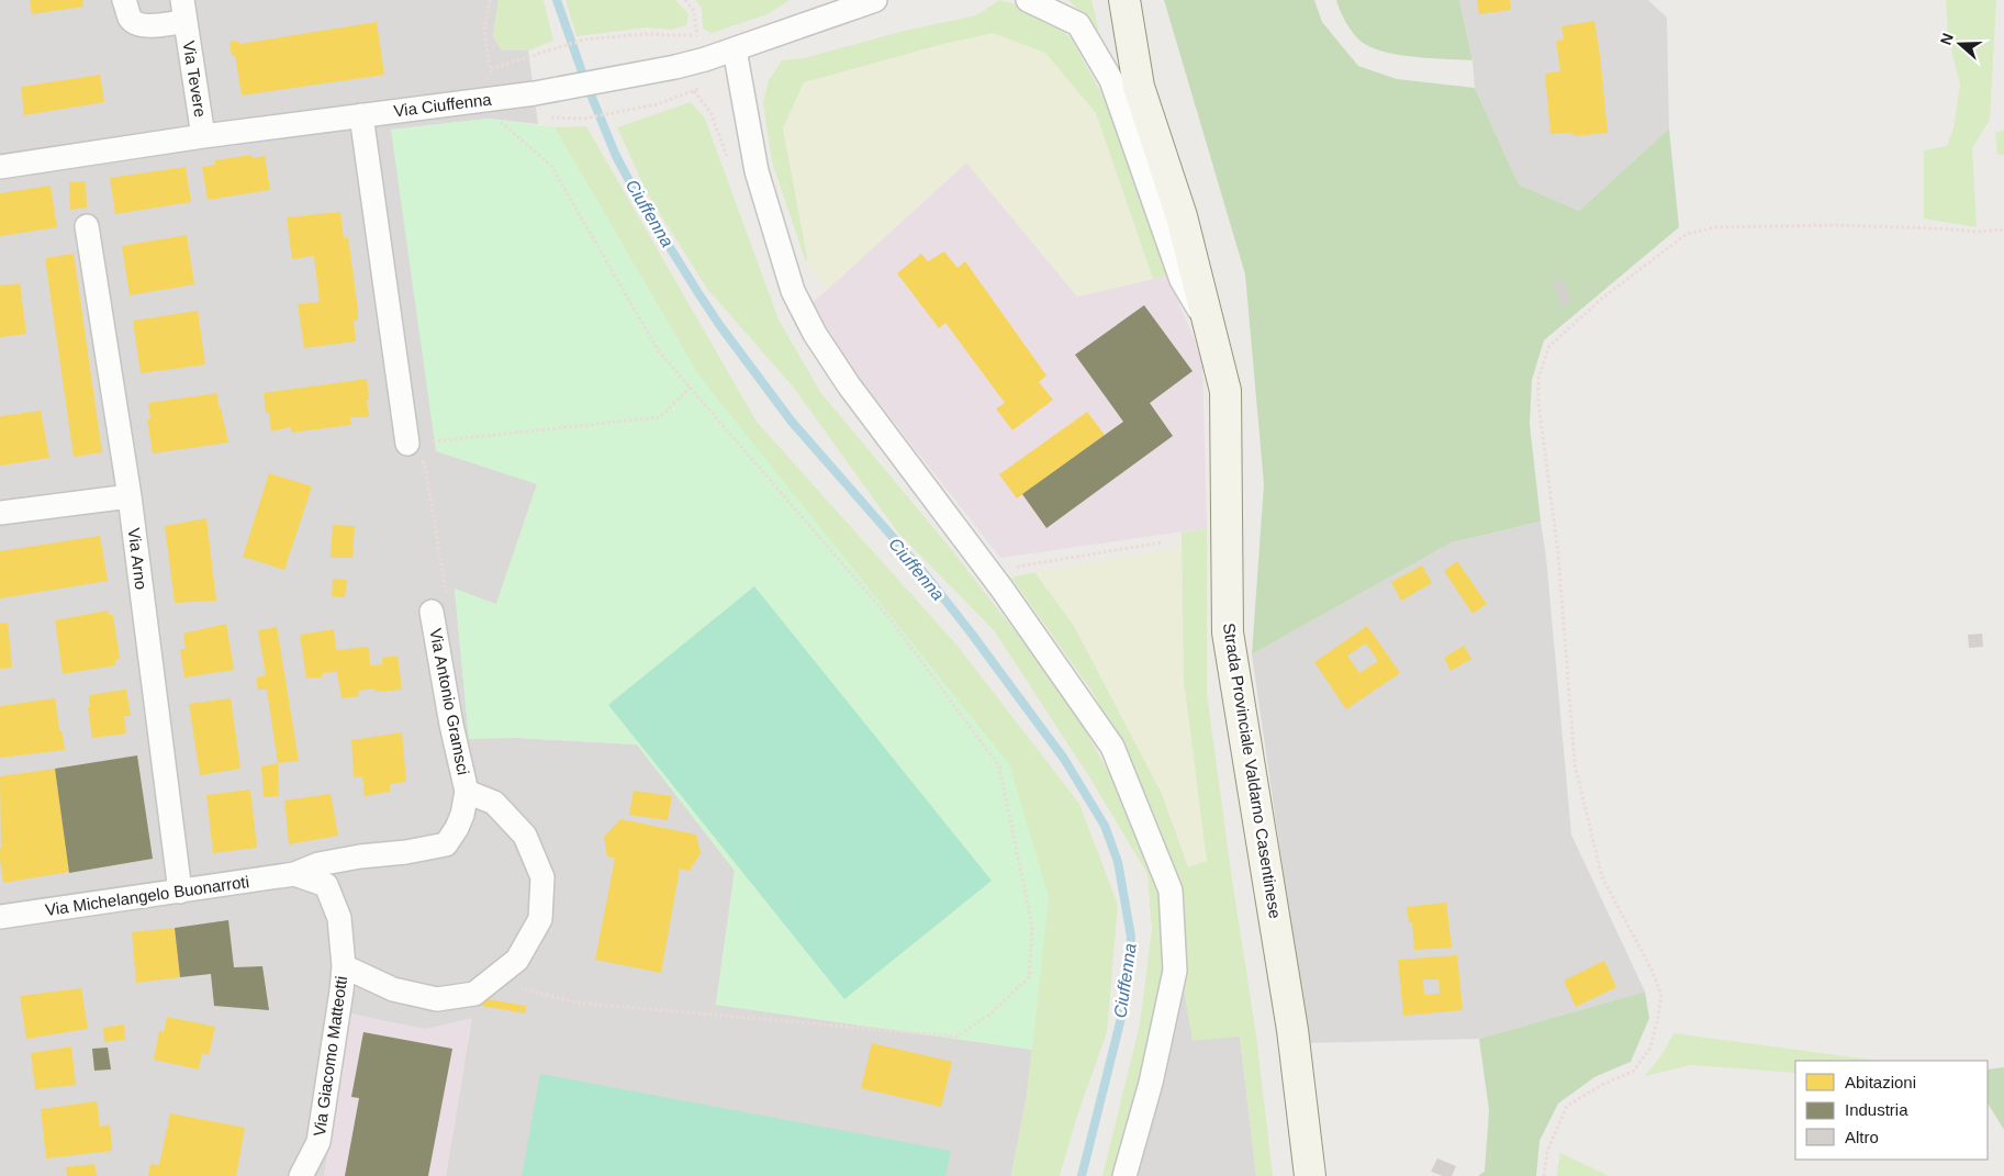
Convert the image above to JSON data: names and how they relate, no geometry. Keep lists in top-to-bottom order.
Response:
{
  "streets": {
    "main road": ["Strada Provinciale Valdarno Casentinese"],
    "street": [
      "Via Tevere",
      "Via Ciuffenna",
      "Via Arno",
      "Via Antonio Gramsci",
      "Via Michelangelo Buonarroti",
      "Via Giacomo Matteotti"
    ]
  },
  "crossings": [
    ["Via Tevere", "Via Ciuffenna"],
    ["Via Arno", "Via Michelangelo Buonarroti"],
    ["Via Michelangelo Buonarroti", "Via Giacomo Matteotti"]
  ],
  "water": ["Ciuffenna"],
  "legend": ["Abitazioni", "Industria", "Altro"],
  "north": "left"
}
